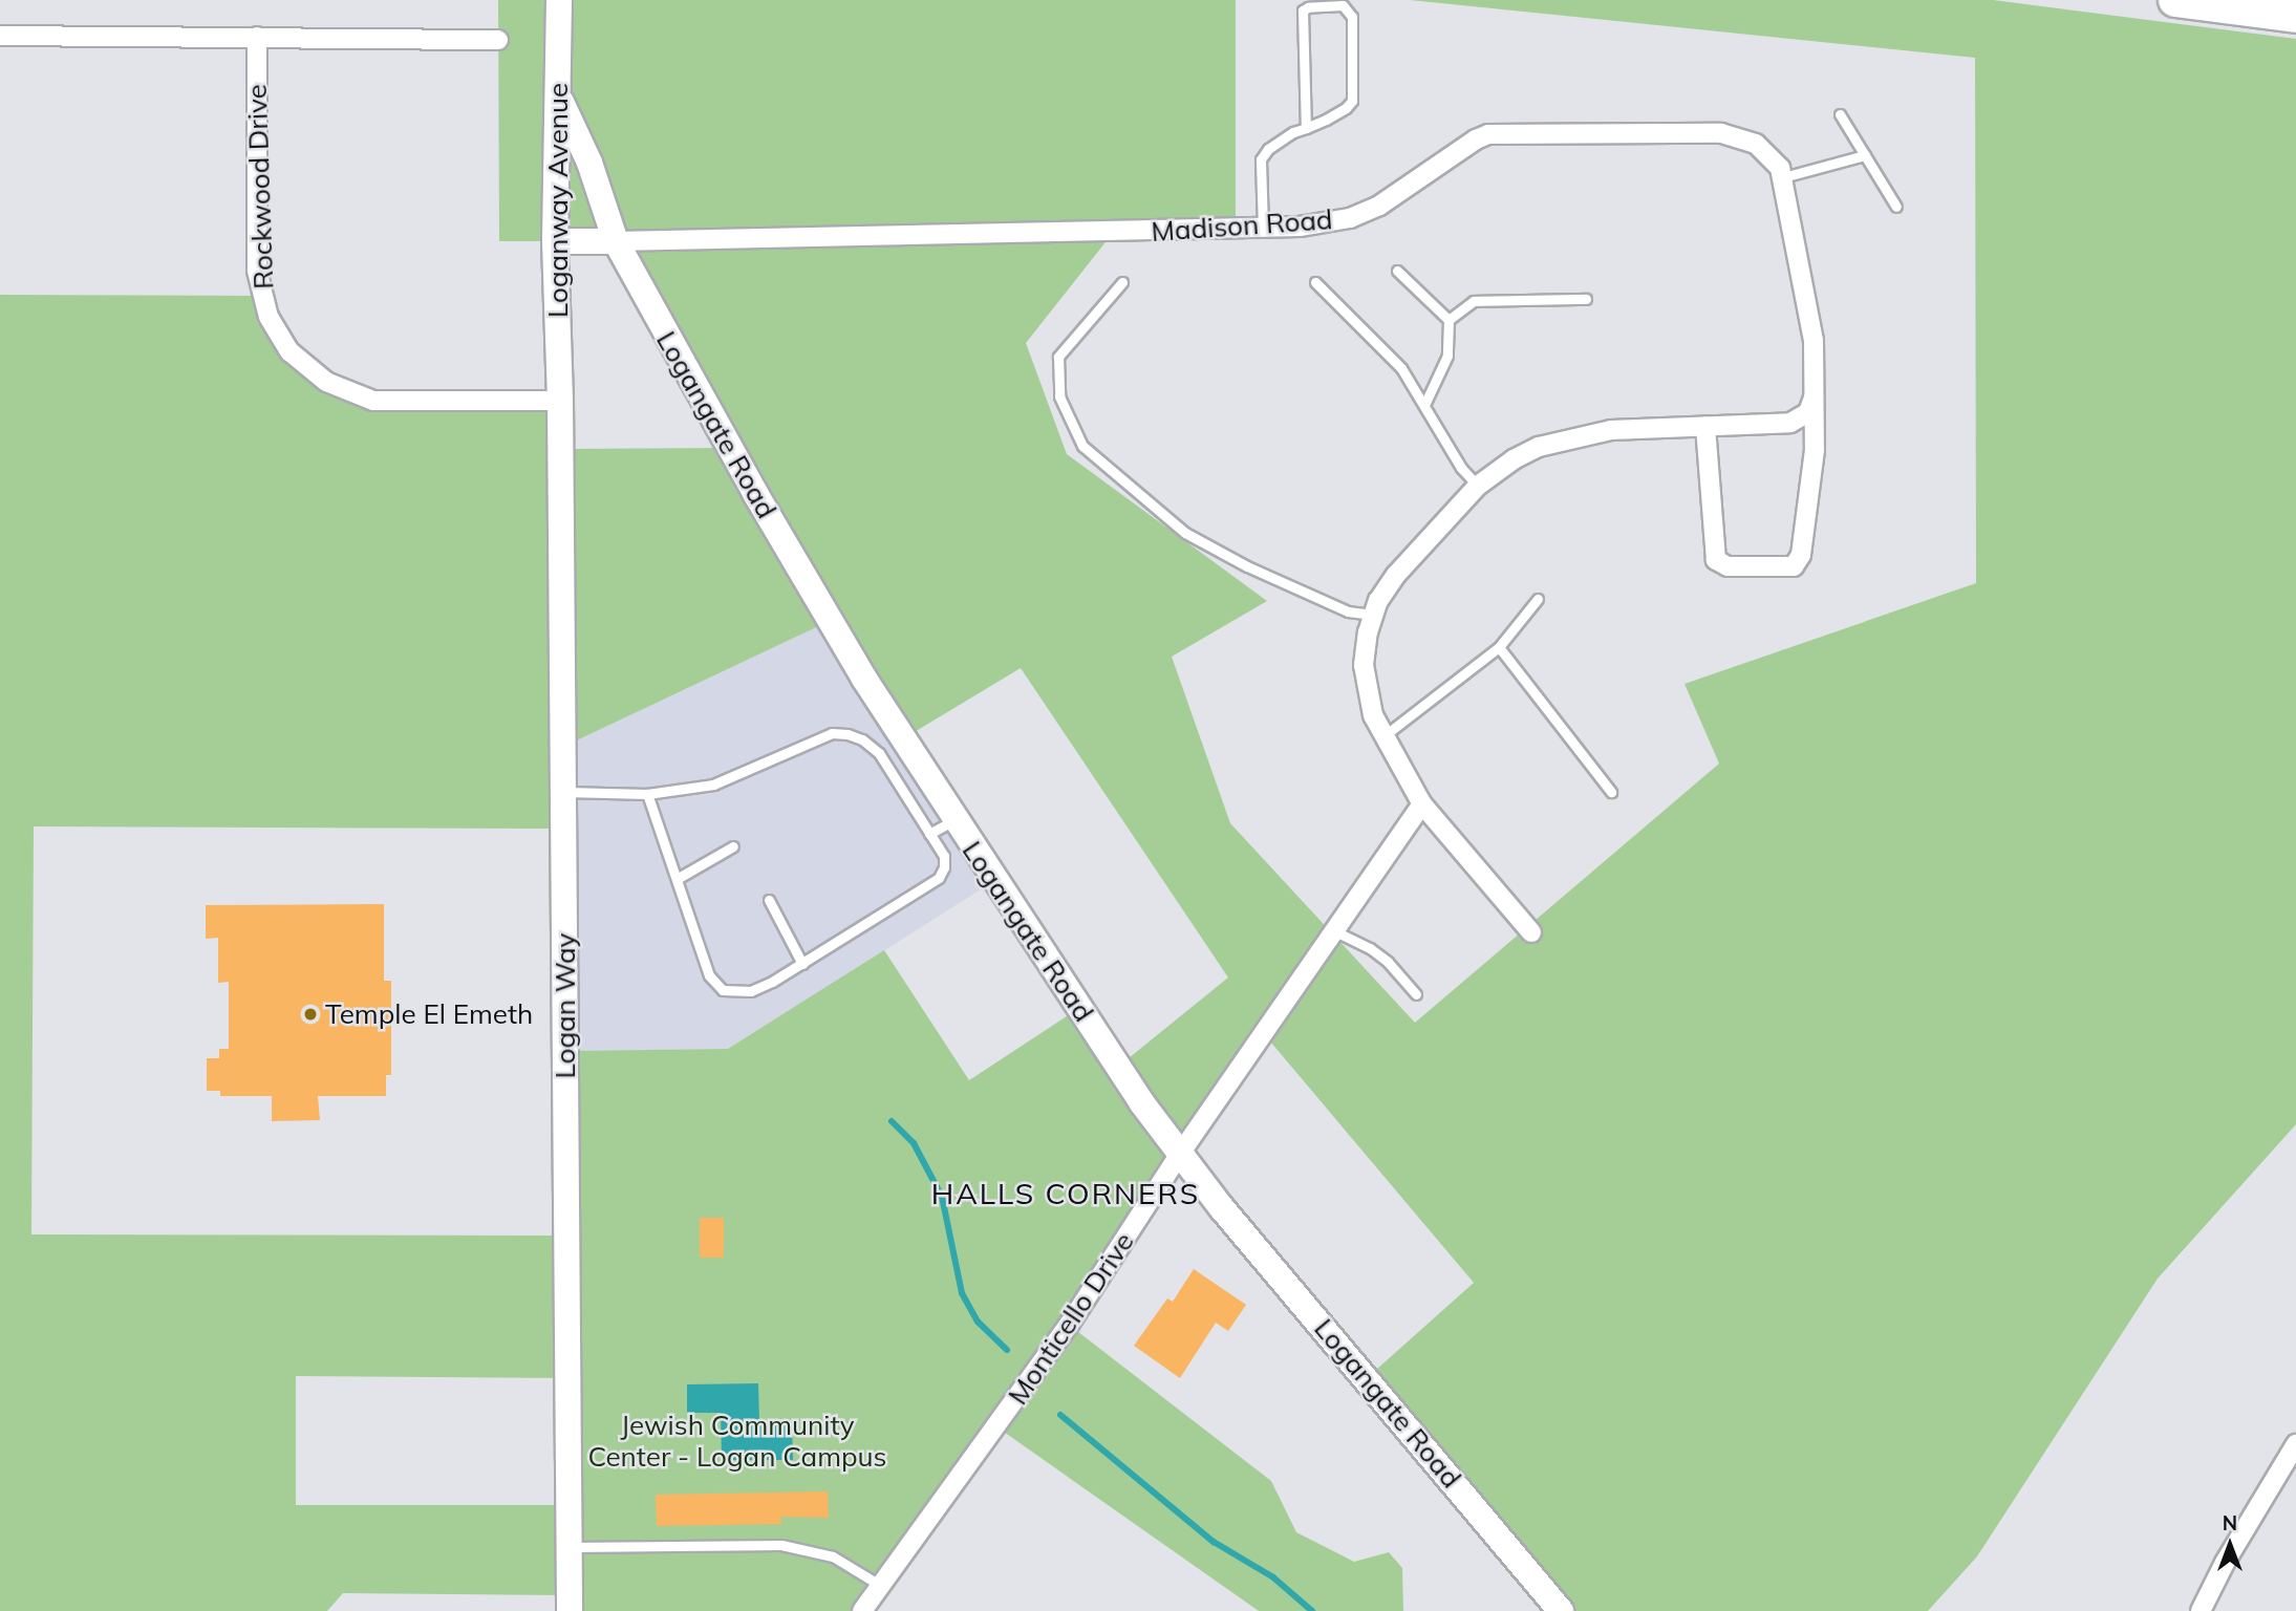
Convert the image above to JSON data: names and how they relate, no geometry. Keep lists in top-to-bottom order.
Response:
{
  "streets": {
    "street": [
      "Rockwood Drive",
      "Loganway Avenue",
      "Madison Road",
      "Logangate Road",
      "Logan Way",
      "Monticello Drive"
    ]
  },
  "crossings": [
    ["Rockwood Drive", "Loganway Avenue"],
    ["Rockwood Drive", "Logan Way"],
    ["Loganway Avenue", "Logangate Road"],
    ["Loganway Avenue", "Logan Way"],
    ["Madison Road", "Logangate Road"],
    ["Logangate Road", "Monticello Drive"]
  ],
  "districts": ["HALLS CORNERS"],
  "parks": ["Jewish Community Center - Logan Campus"],
  "places": ["Temple El Emeth"],
  "north": "top"
}
